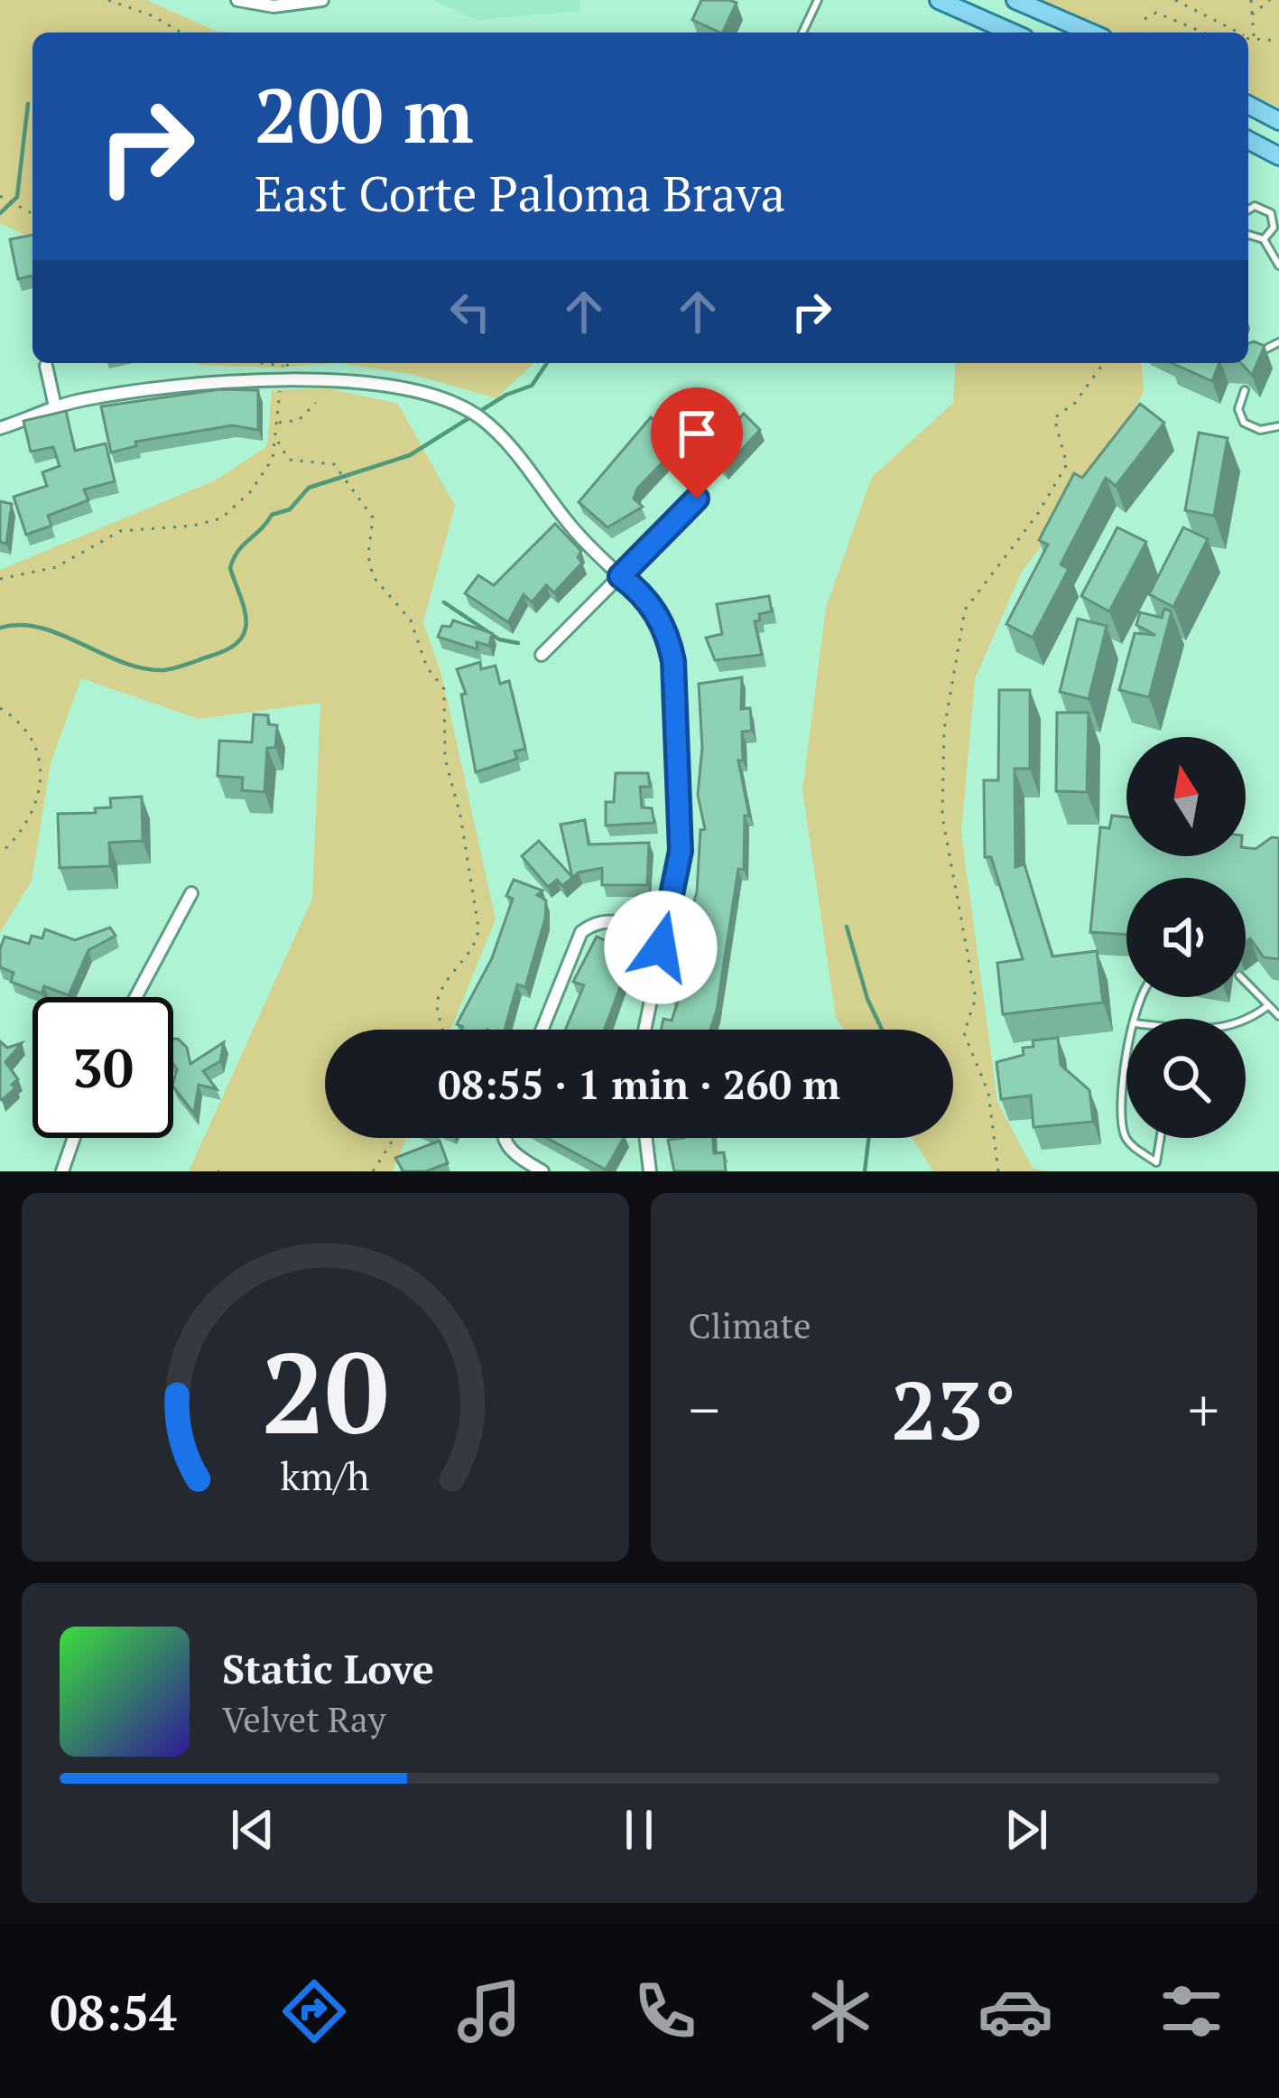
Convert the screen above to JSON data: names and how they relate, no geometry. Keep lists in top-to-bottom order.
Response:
{
  "north": "top",
  "page": {
    "turn": ["200 m", "East Corte Paloma Brava"],
    "limit": "30",
    "trip": "08:55 · 1 min · 260 m",
    "tile": "Climate",
    "heat": ["−", "23°", "+"],
    "song": ["Static Love", "Velvet Ray"],
    "tabs": "08:54",
    "gauge": ["20", "km/h"]
  }
}
